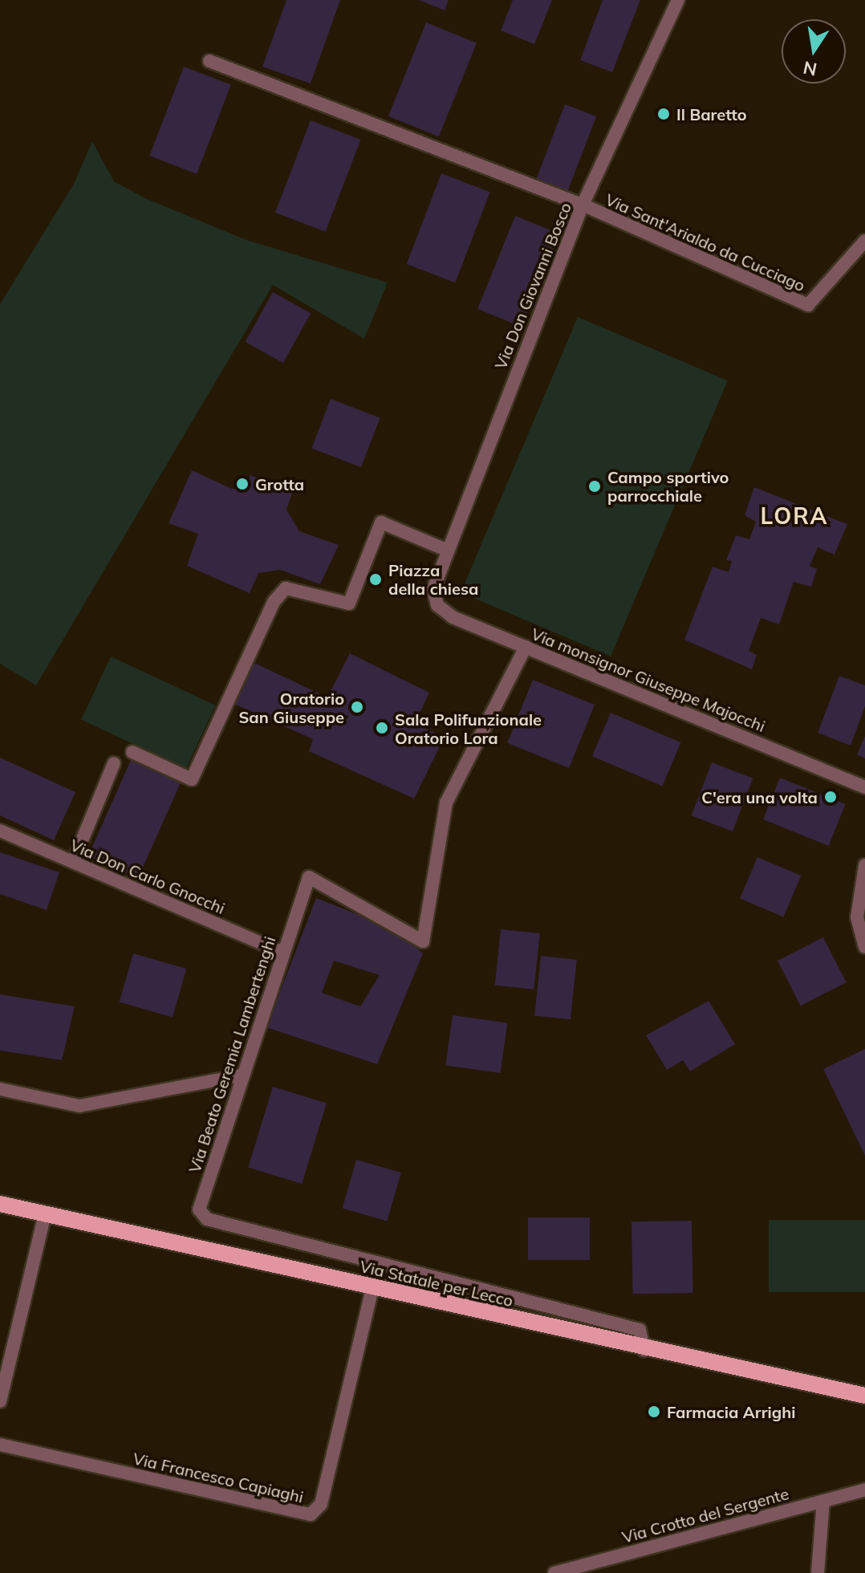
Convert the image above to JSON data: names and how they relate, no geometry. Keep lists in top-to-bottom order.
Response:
{
  "streets": {
    "main road": ["Via Statale per Lecco"],
    "street": [
      "Via Sant'Arialdo da Cucciago",
      "Via Don Giovanni Bosco",
      "Via monsignor Giuseppe Majocchi",
      "Via Don Carlo Gnocchi",
      "Via Beato Geremia Lambertenghi",
      "Via Francesco Capiaghi",
      "Via Crotto del Sergente"
    ]
  },
  "crossings": [
    ["Via Sant'Arialdo da Cucciago", "Via Don Giovanni Bosco"],
    ["Via Don Giovanni Bosco", "Via monsignor Giuseppe Majocchi"],
    ["Via monsignor Giuseppe Majocchi", "Via Beato Geremia Lambertenghi"],
    ["Via Don Carlo Gnocchi", "Via Beato Geremia Lambertenghi"],
    ["Via Beato Geremia Lambertenghi", "Via Statale per Lecco"],
    ["Via Statale per Lecco", "Via Francesco Capiaghi"]
  ],
  "districts": ["LORA"],
  "places": [
    "Il Baretto",
    "Grotta",
    "Campo sportivo parrocchiale",
    "Piazza della chiesa",
    "Oratorio San Giuseppe",
    "Sala Polifunzionale Oratorio Lora",
    "C'era una volta",
    "Farmacia Arrighi"
  ],
  "north": "bottom"
}
